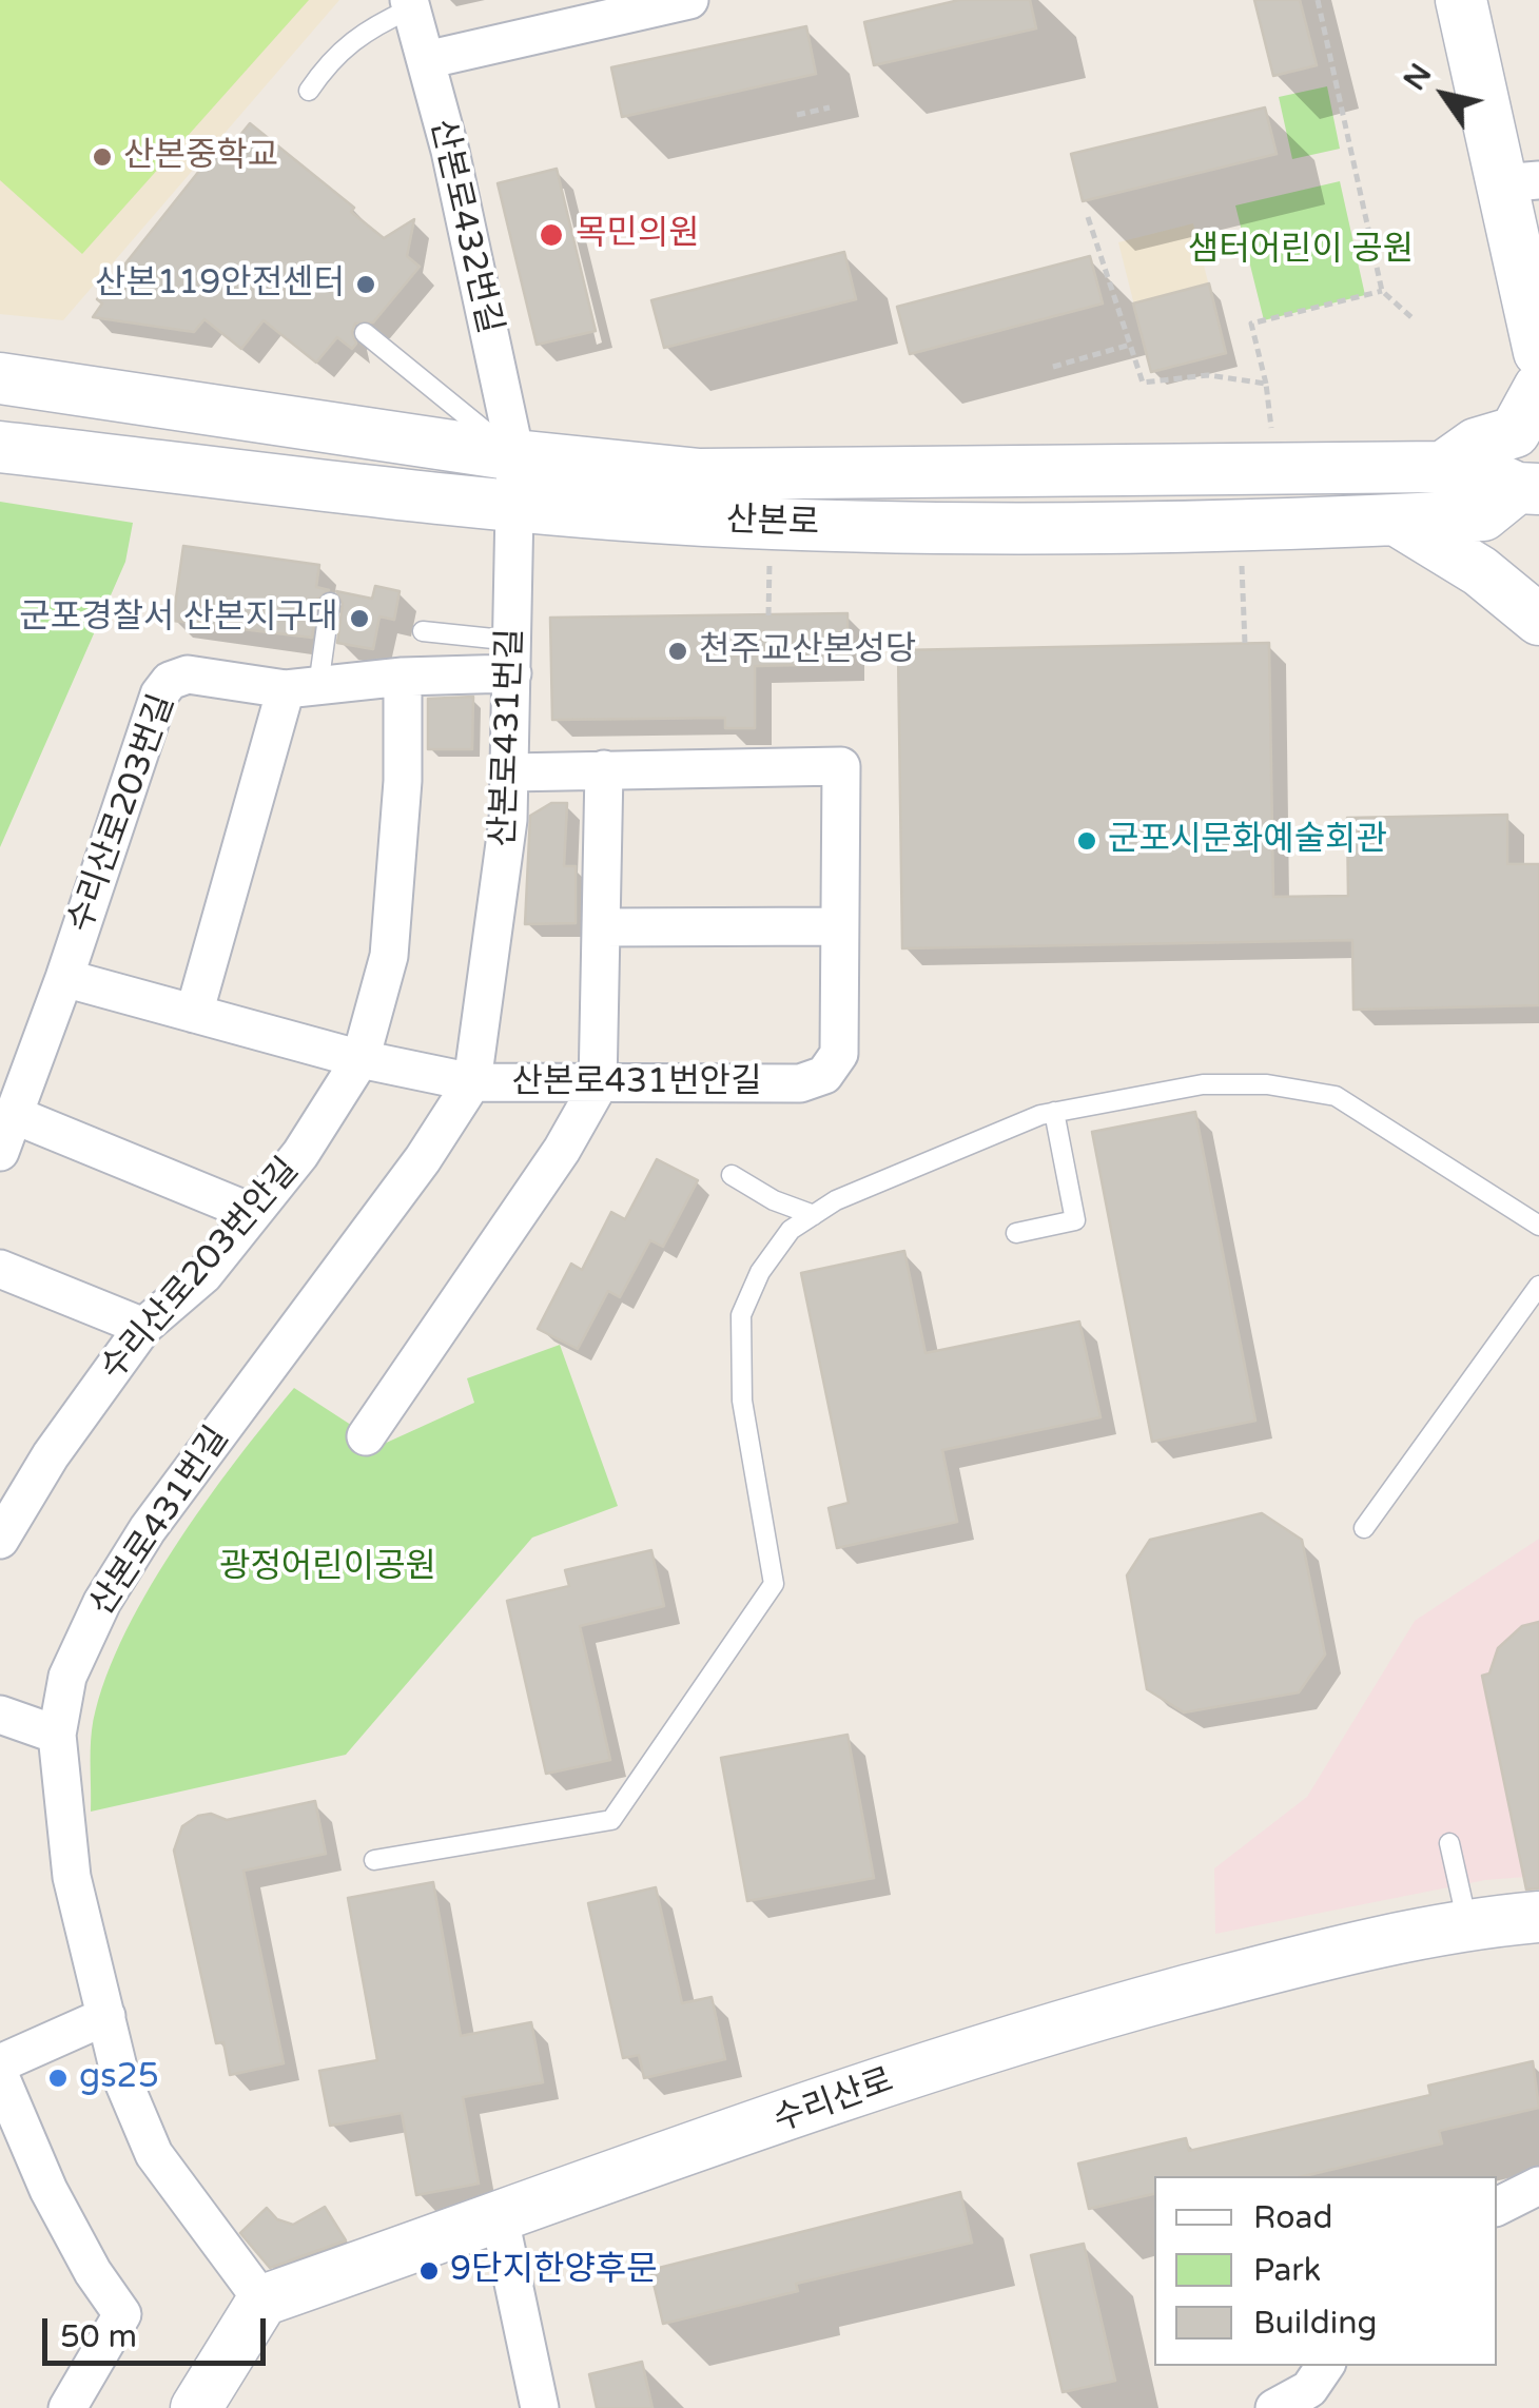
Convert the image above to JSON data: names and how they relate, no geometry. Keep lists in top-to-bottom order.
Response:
{
  "streets": {
    "street": [
      "산본로432번길",
      "산본로",
      "산본로431번길",
      "수리산로203번길",
      "산본로431번안길",
      "수리산로203번안길",
      "수리산로"
    ]
  },
  "crossings": [
    ["산본로432번길", "산본로431번길"],
    ["산본로", "산본로431번길"],
    ["산본로431번길", "수리산로203번길"],
    ["산본로431번길", "산본로431번안길"],
    ["산본로431번길", "수리산로"],
    ["수리산로203번길", "수리산로203번안길"]
  ],
  "parks": ["샘터어린이 공원", "광정어린이공원"],
  "places": [
    "산본중학교",
    "목민의원",
    "산본119안전센터",
    "군포경찰서 산본지구대",
    "천주교산본성당",
    "군포시문화예술회관",
    "gs25",
    "9단지한양후문"
  ],
  "legend": ["Road", "Park", "Building"],
  "scale_bar": "50 m",
  "north": "top left"
}
